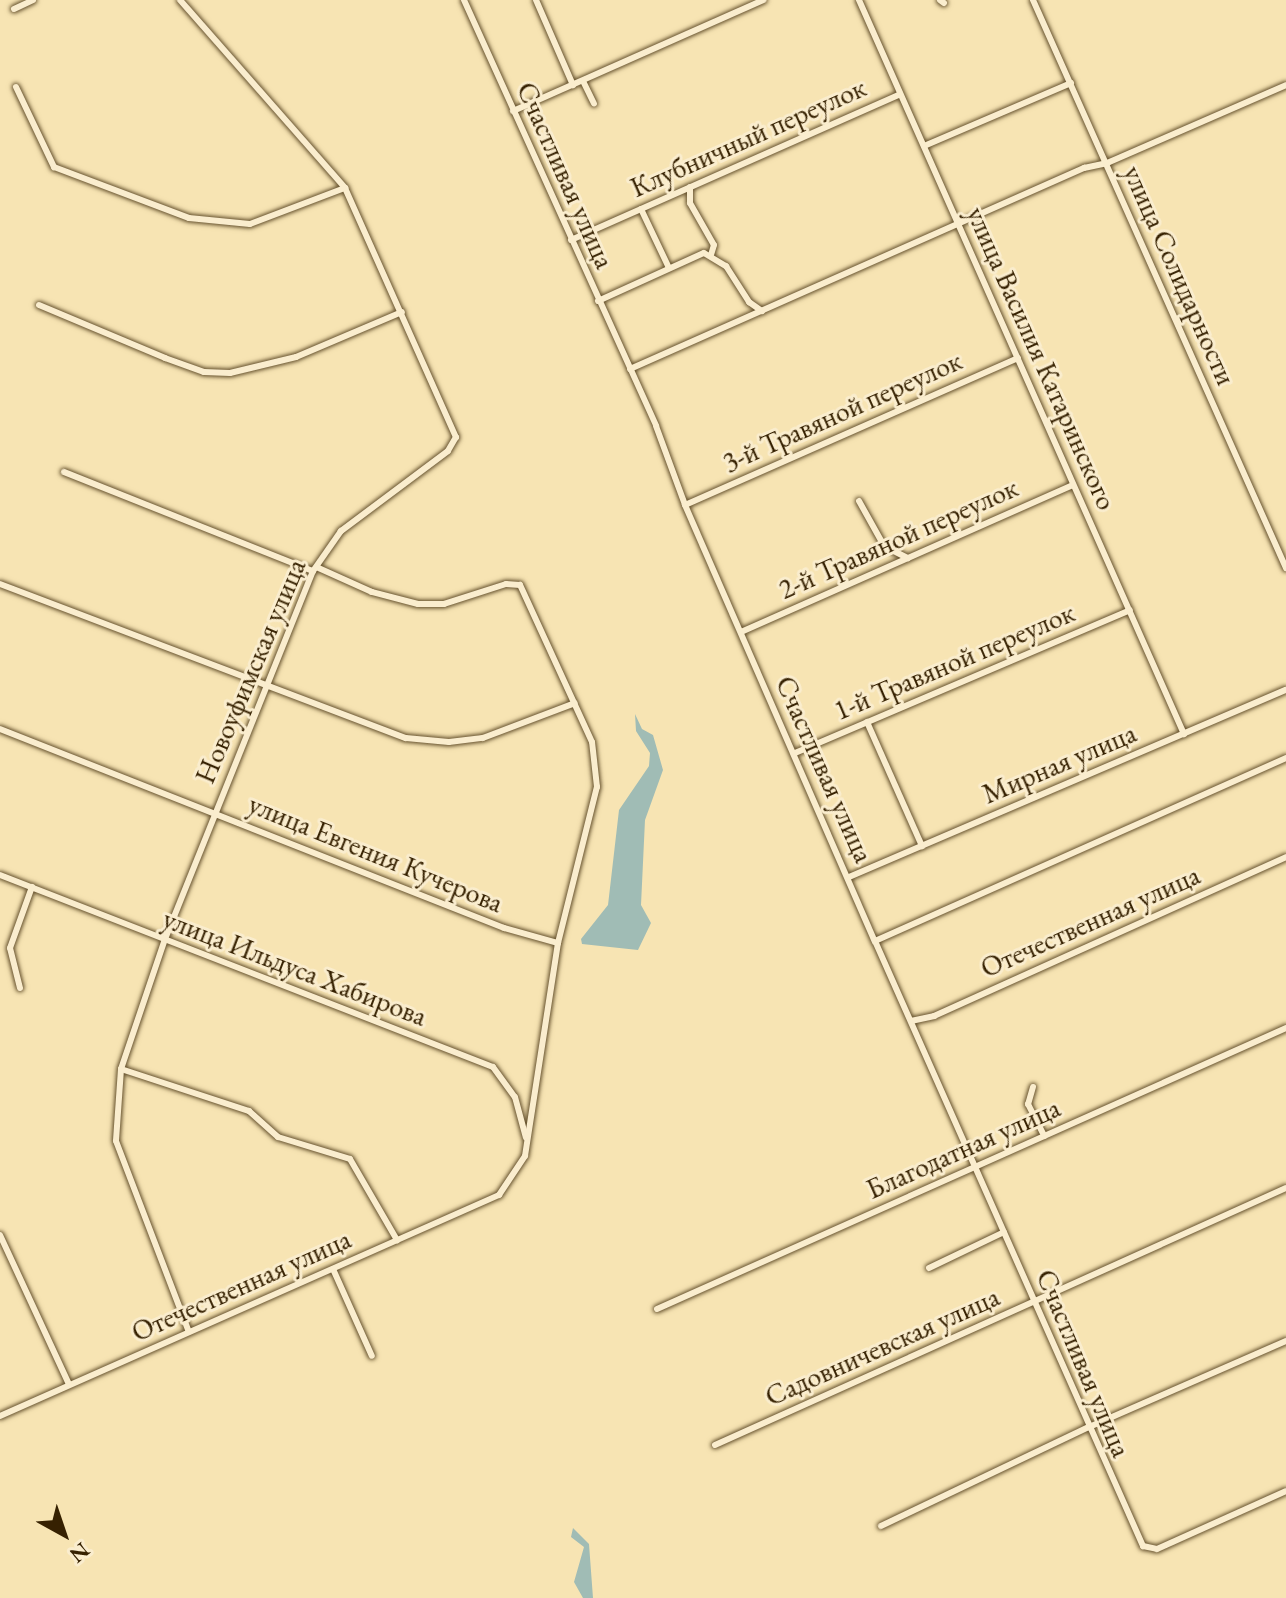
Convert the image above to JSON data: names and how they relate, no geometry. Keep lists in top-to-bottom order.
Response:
{
  "streets": {
    "street": [
      "Клубничный переулок",
      "Счастливая улица",
      "улица Солидарности",
      "улица Василия Катаринского",
      "3-й Травяной переулок",
      "2-й Травяной переулок",
      "1-й Травяной переулок",
      "Новоуфимская улица",
      "Мирная улица",
      "улица Евгения Кучерова",
      "Отечественная улица",
      "улица Ильдуса Хабирова",
      "Благодатная улица",
      "Садовничевская улица"
    ]
  },
  "crossings": [
    ["Клубничный переулок", "Счастливая улица"],
    ["Клубничный переулок", "улица Василия Катаринского"],
    ["Счастливая улица", "3-й Травяной переулок"],
    ["Счастливая улица", "2-й Травяной переулок"],
    ["Счастливая улица", "1-й Травяной переулок"],
    ["Счастливая улица", "Мирная улица"],
    ["Счастливая улица", "Отечественная улица"],
    ["Счастливая улица", "Благодатная улица"],
    ["Счастливая улица", "Садовничевская улица"],
    ["улица Василия Катаринского", "3-й Травяной переулок"],
    ["улица Василия Катаринского", "2-й Травяной переулок"],
    ["улица Василия Катаринского", "1-й Травяной переулок"],
    ["улица Василия Катаринского", "Мирная улица"],
    ["Новоуфимская улица", "улица Евгения Кучерова"],
    ["Новоуфимская улица", "Отечественная улица"],
    ["Новоуфимская улица", "улица Ильдуса Хабирова"],
    ["Отечественная улица", "улица Ильдуса Хабирова"]
  ],
  "north": "bottom right"
}
